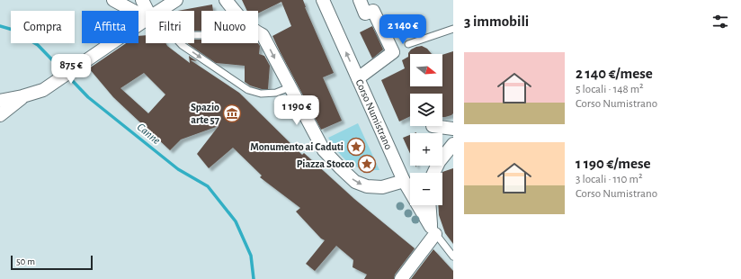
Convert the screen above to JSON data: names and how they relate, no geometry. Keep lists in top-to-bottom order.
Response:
{
  "streets": {
    "street": ["Corso Numistrano"]
  },
  "water": ["Canne"],
  "places": {
    "museum": ["Spazio arte 57"],
    "place": ["Monumento ai Caduti", "Piazza Stocco"]
  },
  "scale_bar": "50 m",
  "north": "right",
  "page": {
    "heading": "3 immobili",
    "chip": [
      "Compra",
      "Affitta",
      "Filtri",
      "Nuovo"
    ],
    "price": ["2 140 €", "875 €", "1 190 €"],
    "list": [
      {
        "name": "2 140 €/mese",
        "note": "5 locali · 148 m² · Corso Numistrano"
      },
      {
        "name": "1 190 €/mese",
        "note": "3 locali · 110 m² · Corso Numistrano"
      }
    ],
    "map_buttons": ["+", "−"],
    "scale": "50 m"
  }
}
